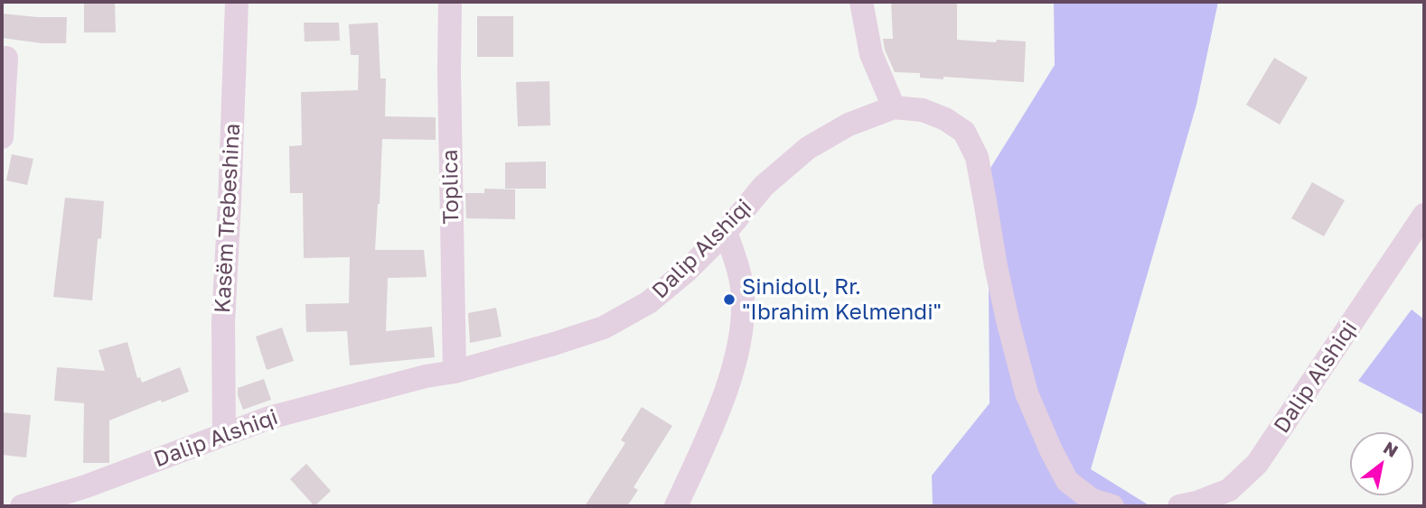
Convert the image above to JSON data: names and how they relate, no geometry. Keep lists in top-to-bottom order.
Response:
{
  "streets": {
    "street": ["Toplica", "Kasëm Trebeshina", "Dalip Alshiqi"]
  },
  "crossings": [
    ["Toplica", "Dalip Alshiqi"],
    ["Kasëm Trebeshina", "Dalip Alshiqi"]
  ],
  "places": ["Sinidoll, Rr. \"Ibrahim Kelmendi\""],
  "north": "top right"
}
